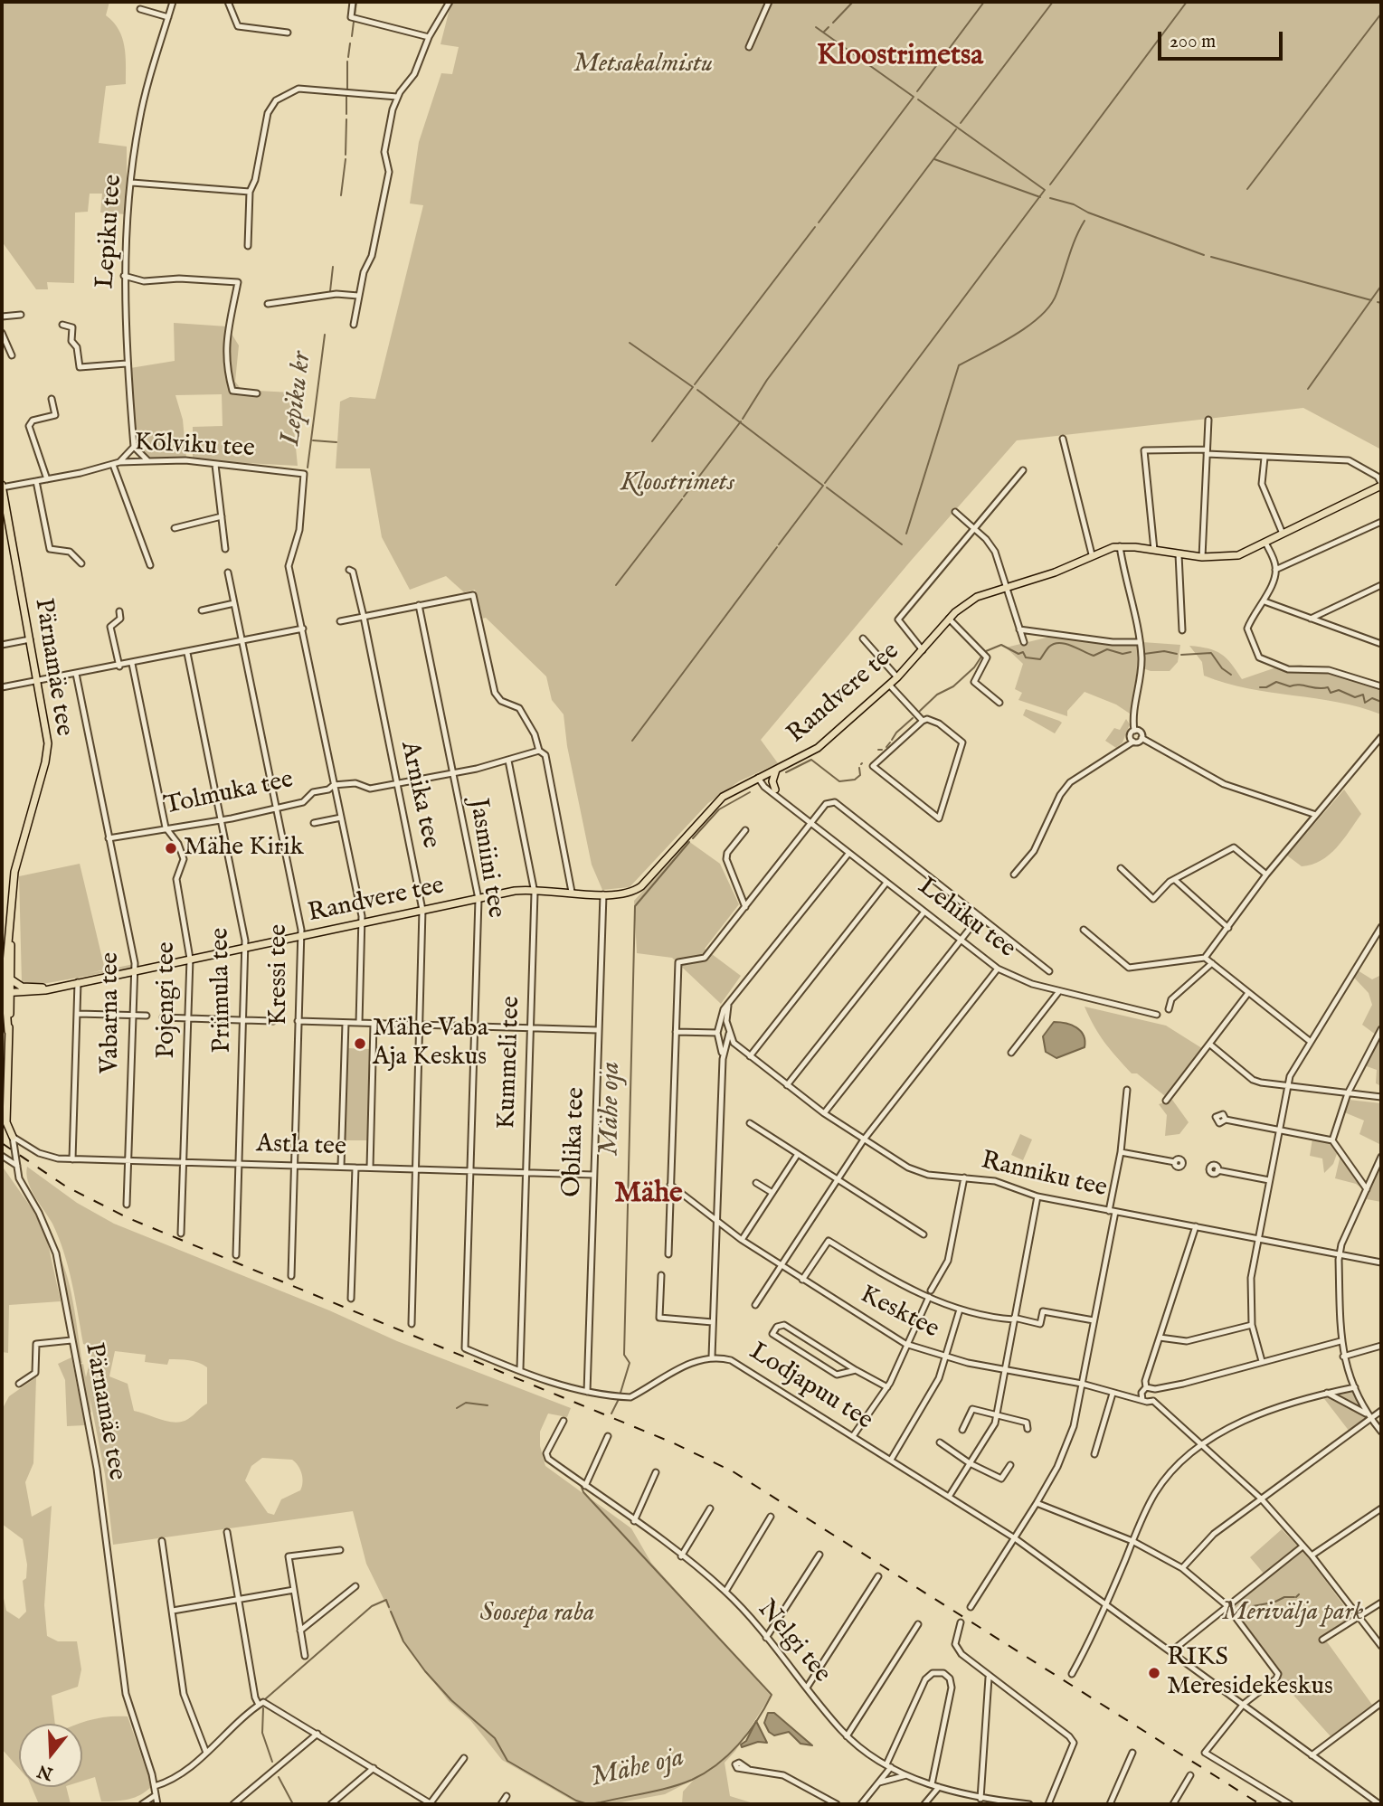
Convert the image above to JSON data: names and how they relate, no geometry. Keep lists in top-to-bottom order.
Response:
{
  "streets": {
    "main road": ["Pärnamäe tee", "Randvere tee"],
    "street": [
      "Lepiku tee",
      "Kõlviku tee",
      "Tolmuka tee",
      "Arnika tee",
      "Jasmiini tee",
      "Lehiku tee",
      "Kressi tee",
      "Priimula tee",
      "Pojengi tee",
      "Vabarna tee",
      "Kummeli tee",
      "Oblika tee",
      "Astla tee",
      "Ranniku tee",
      "Kesktee",
      "Lodjapuu tee",
      "Nelgi tee"
    ]
  },
  "crossings": [
    ["Kõlviku tee", "Pärnamäe tee"],
    ["Pärnamäe tee", "Randvere tee"],
    ["Pärnamäe tee", "Astla tee"],
    ["Randvere tee", "Arnika tee"],
    ["Randvere tee", "Jasmiini tee"],
    ["Randvere tee", "Lehiku tee"],
    ["Randvere tee", "Kressi tee"],
    ["Randvere tee", "Priimula tee"],
    ["Randvere tee", "Pojengi tee"],
    ["Randvere tee", "Vabarna tee"],
    ["Randvere tee", "Kummeli tee"],
    ["Randvere tee", "Oblika tee"],
    ["Tolmuka tee", "Kressi tee"],
    ["Tolmuka tee", "Priimula tee"],
    ["Tolmuka tee", "Pojengi tee"],
    ["Tolmuka tee", "Vabarna tee"],
    ["Arnika tee", "Astla tee"],
    ["Jasmiini tee", "Astla tee"],
    ["Jasmiini tee", "Lodjapuu tee"],
    ["Kressi tee", "Astla tee"],
    ["Priimula tee", "Astla tee"],
    ["Pojengi tee", "Astla tee"],
    ["Vabarna tee", "Astla tee"],
    ["Kummeli tee", "Astla tee"],
    ["Kummeli tee", "Lodjapuu tee"],
    ["Oblika tee", "Astla tee"],
    ["Oblika tee", "Lodjapuu tee"]
  ],
  "districts": ["Kloostrimetsa", "Mähe"],
  "water": ["Lepiku kr", "Mähe oja"],
  "parks": [
    "Metsakalmistu",
    "Kloostrimets",
    "Merivälja park",
    "Soosepa raba"
  ],
  "places": ["Mähe Kirik", "Mähe Vaba Aja Keskus", "RIKS Meresidekeskus"],
  "scale_bar": "200 m",
  "north": "bottom"
}
